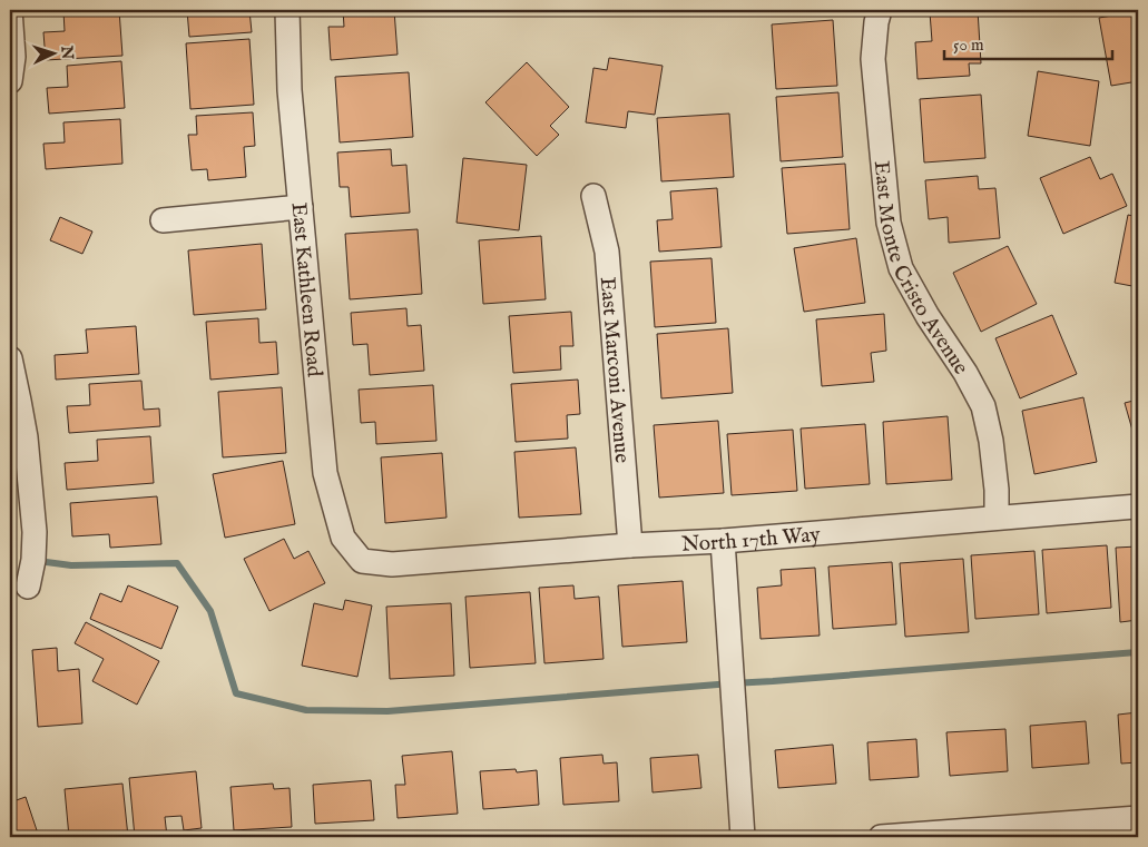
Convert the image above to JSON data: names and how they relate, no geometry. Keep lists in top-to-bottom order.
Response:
{
  "streets": {
    "street": [
      "East Monte Cristo Avenue",
      "East Kathleen Road",
      "East Marconi Avenue",
      "North 17th Way"
    ]
  },
  "crossings": [
    ["East Monte Cristo Avenue", "North 17th Way"],
    ["East Kathleen Road", "North 17th Way"],
    ["East Marconi Avenue", "North 17th Way"]
  ],
  "scale_bar": "50 m",
  "north": "right"
}
